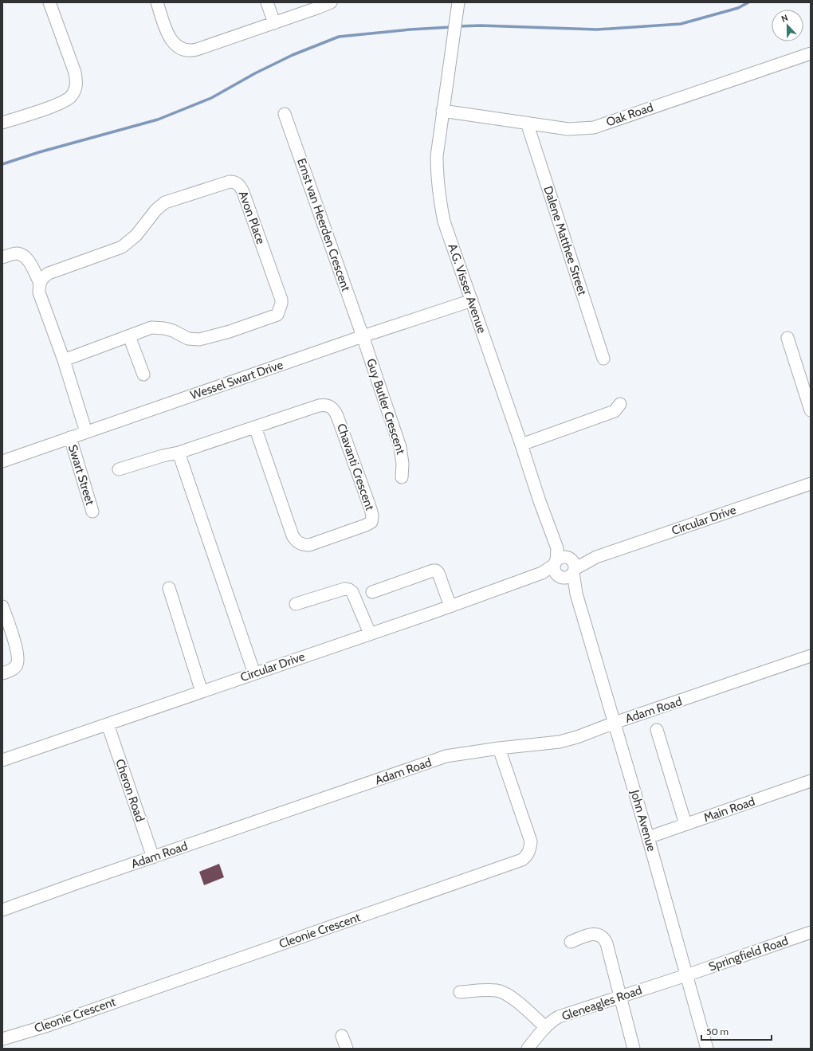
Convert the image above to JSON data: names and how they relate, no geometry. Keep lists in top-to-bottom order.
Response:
{
  "streets": {
    "street": [
      "Oak Road",
      "Avon Place",
      "Ernst van Heerden Crescent",
      "Dalene Matthee Street",
      "A.G. Visser Avenue",
      "Wessel Swart Drive",
      "Guy Butler Crescent",
      "Chavanti Crescent",
      "Swart Street",
      "Circular Drive",
      "Adam Road",
      "Cheron Road",
      "Main Road",
      "John Avenue",
      "Cleonie Crescent",
      "Springfield Road",
      "Gleneagles Road"
    ]
  },
  "crossings": [
    ["Oak Road", "Dalene Matthee Street"],
    ["Oak Road", "A.G. Visser Avenue"],
    ["Ernst van Heerden Crescent", "Wessel Swart Drive"],
    ["Ernst van Heerden Crescent", "Guy Butler Crescent"],
    ["A.G. Visser Avenue", "Wessel Swart Drive"],
    ["A.G. Visser Avenue", "Circular Drive"],
    ["A.G. Visser Avenue", "John Avenue"],
    ["Wessel Swart Drive", "Guy Butler Crescent"],
    ["Wessel Swart Drive", "Swart Street"],
    ["Circular Drive", "Cheron Road"],
    ["Circular Drive", "John Avenue"],
    ["Adam Road", "Cheron Road"],
    ["Adam Road", "John Avenue"],
    ["Adam Road", "Cleonie Crescent"],
    ["Main Road", "John Avenue"],
    ["John Avenue", "Springfield Road"],
    ["John Avenue", "Gleneagles Road"],
    ["Springfield Road", "Gleneagles Road"]
  ],
  "scale_bar": "50 m",
  "north": "top"
}
